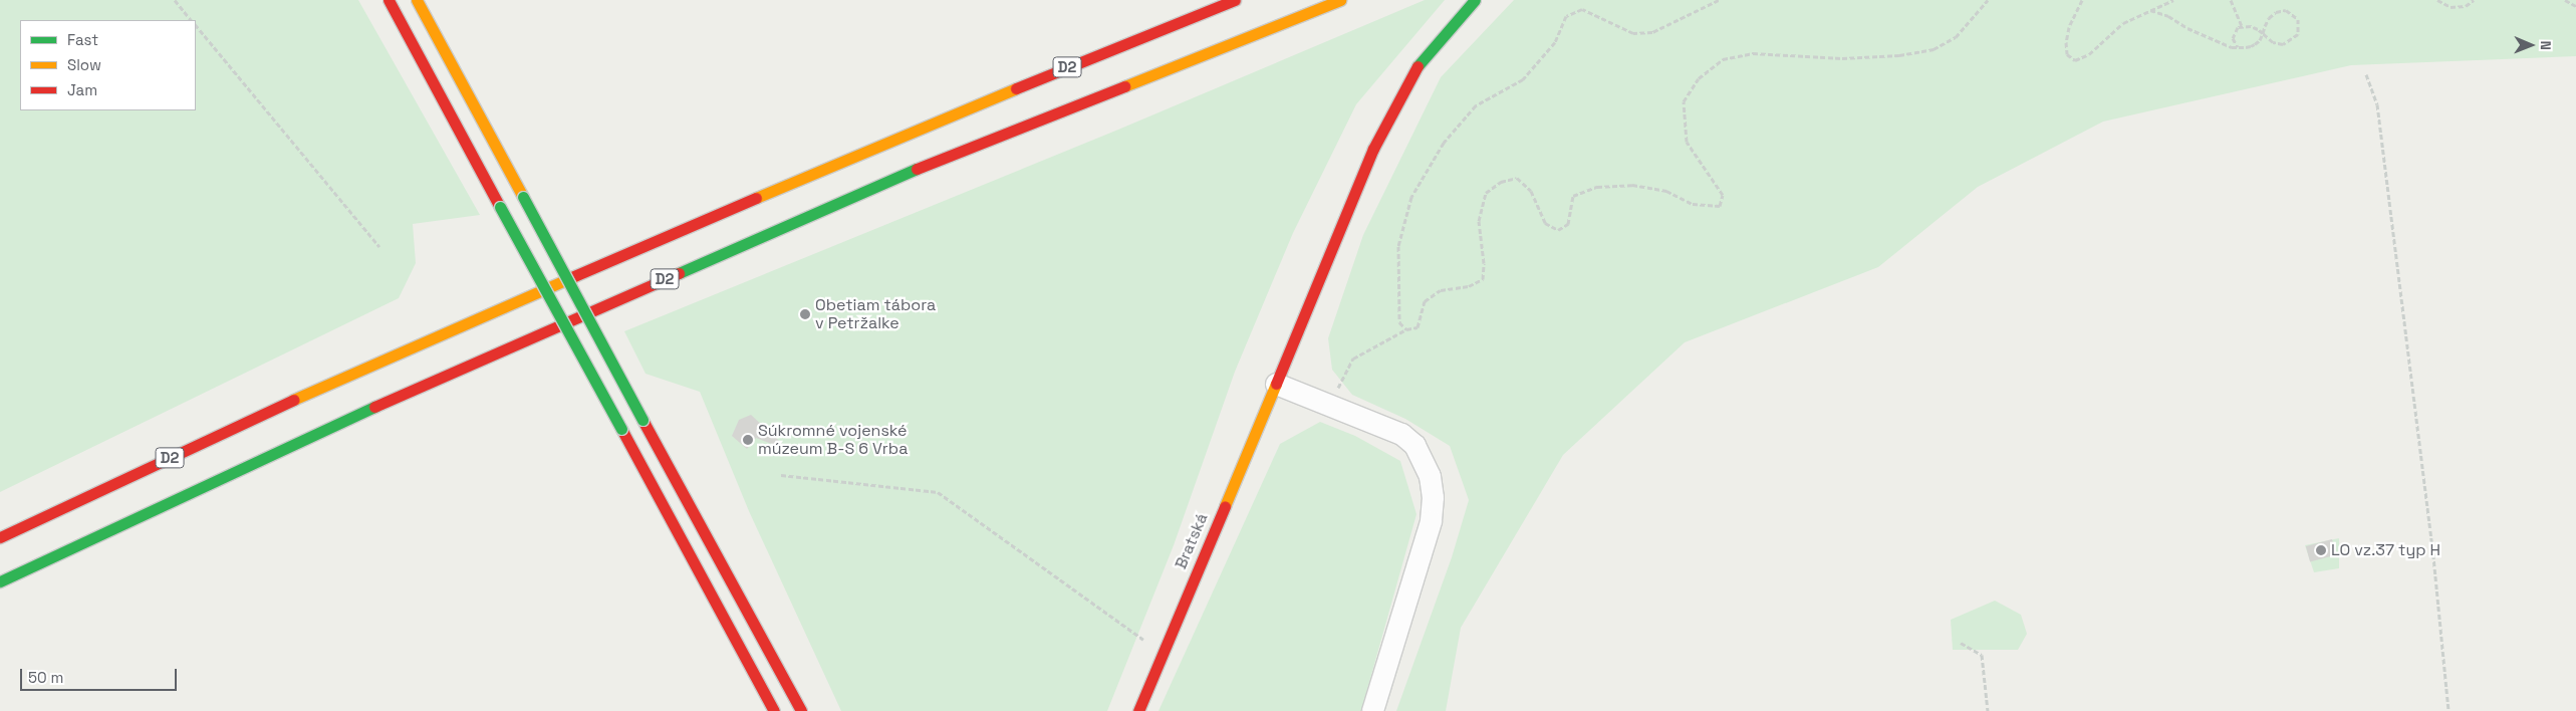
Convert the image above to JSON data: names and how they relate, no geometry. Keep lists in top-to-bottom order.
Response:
{
  "streets": {
    "main road": ["D2", "Bratská"]
  },
  "places": ["Obetiam tábora v Petržalke", "Súkromné vojenské múzeum B-S 6 Vrba", "LO vz.37 typ H"],
  "legend": ["Fast", "Slow", "Jam"],
  "scale_bar": "50 m",
  "north": "right"
}
